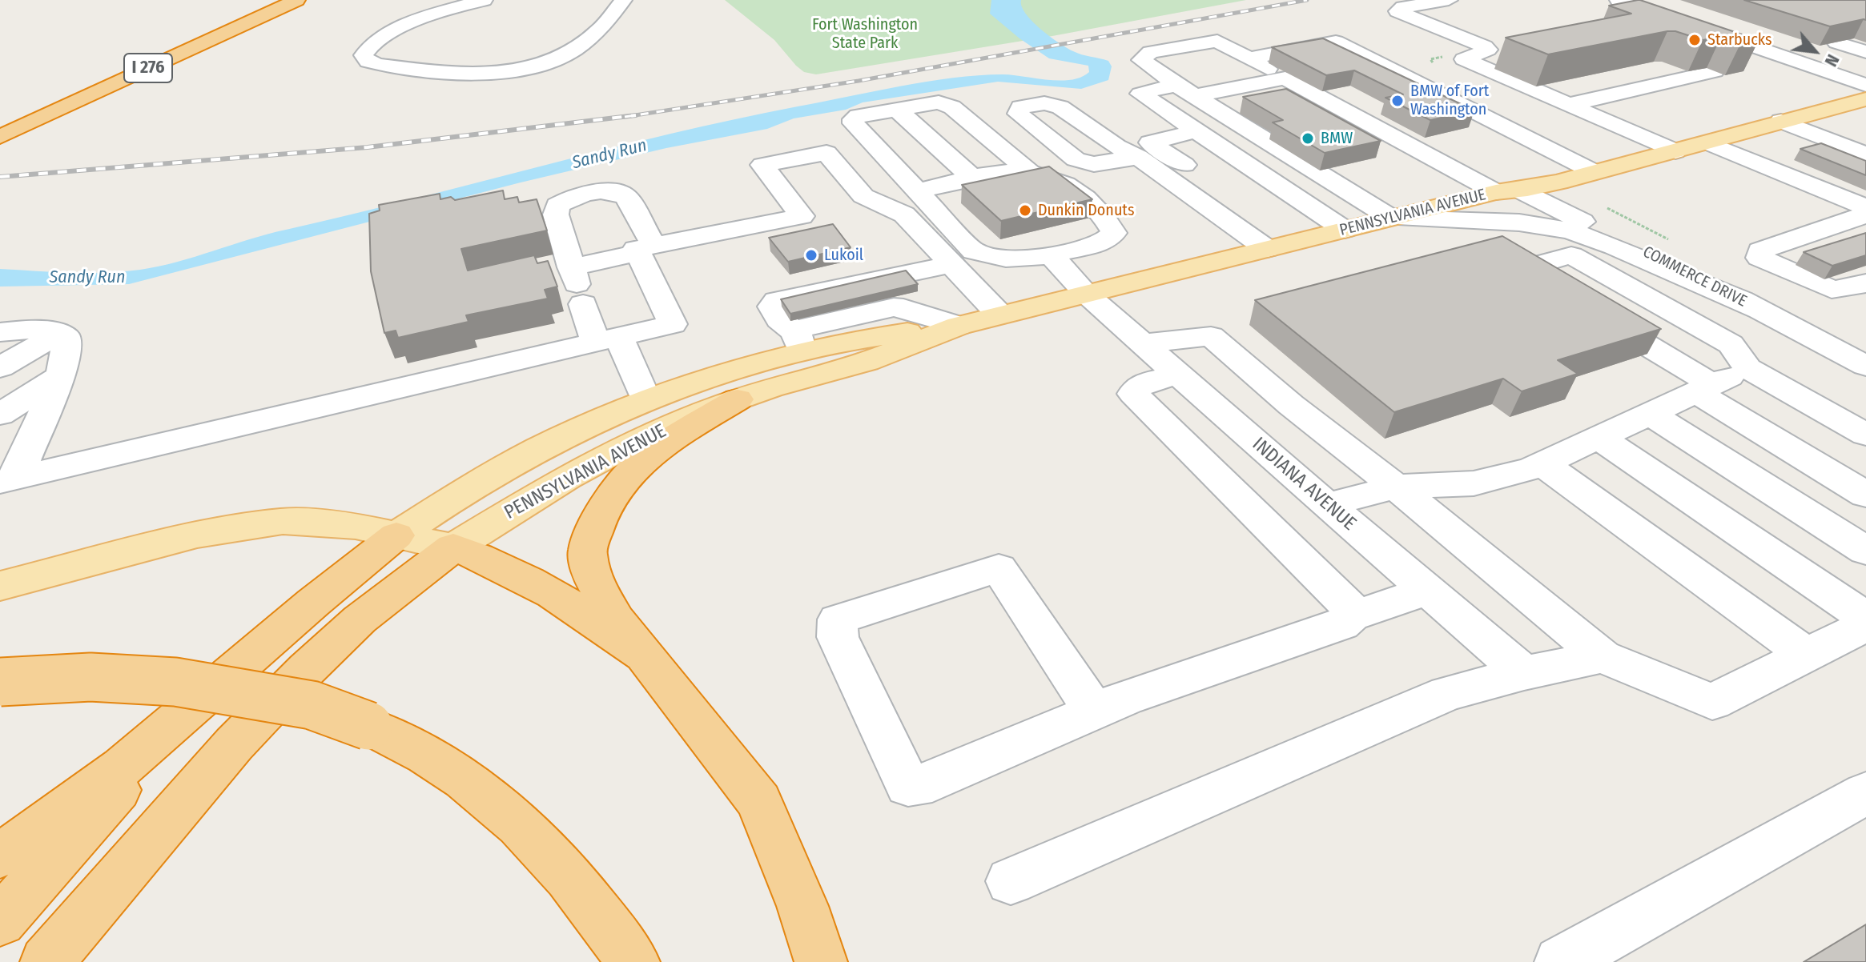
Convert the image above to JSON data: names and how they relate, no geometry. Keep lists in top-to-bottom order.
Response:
{
  "streets": {
    "highway": ["I 276"],
    "main road": ["PENNSYLVANIA AVENUE"],
    "street": ["COMMERCE DRIVE", "INDIANA AVENUE"]
  },
  "crossings": [
    ["PENNSYLVANIA AVENUE", "COMMERCE DRIVE"],
    ["PENNSYLVANIA AVENUE", "INDIANA AVENUE"]
  ],
  "water": ["Sandy Run"],
  "parks": ["Fort Washington State Park"],
  "places": [
    "Starbucks",
    "BMW of Fort Washington",
    "BMW",
    "Dunkin Donuts",
    "Lukoil"
  ],
  "north": "bottom right"
}
